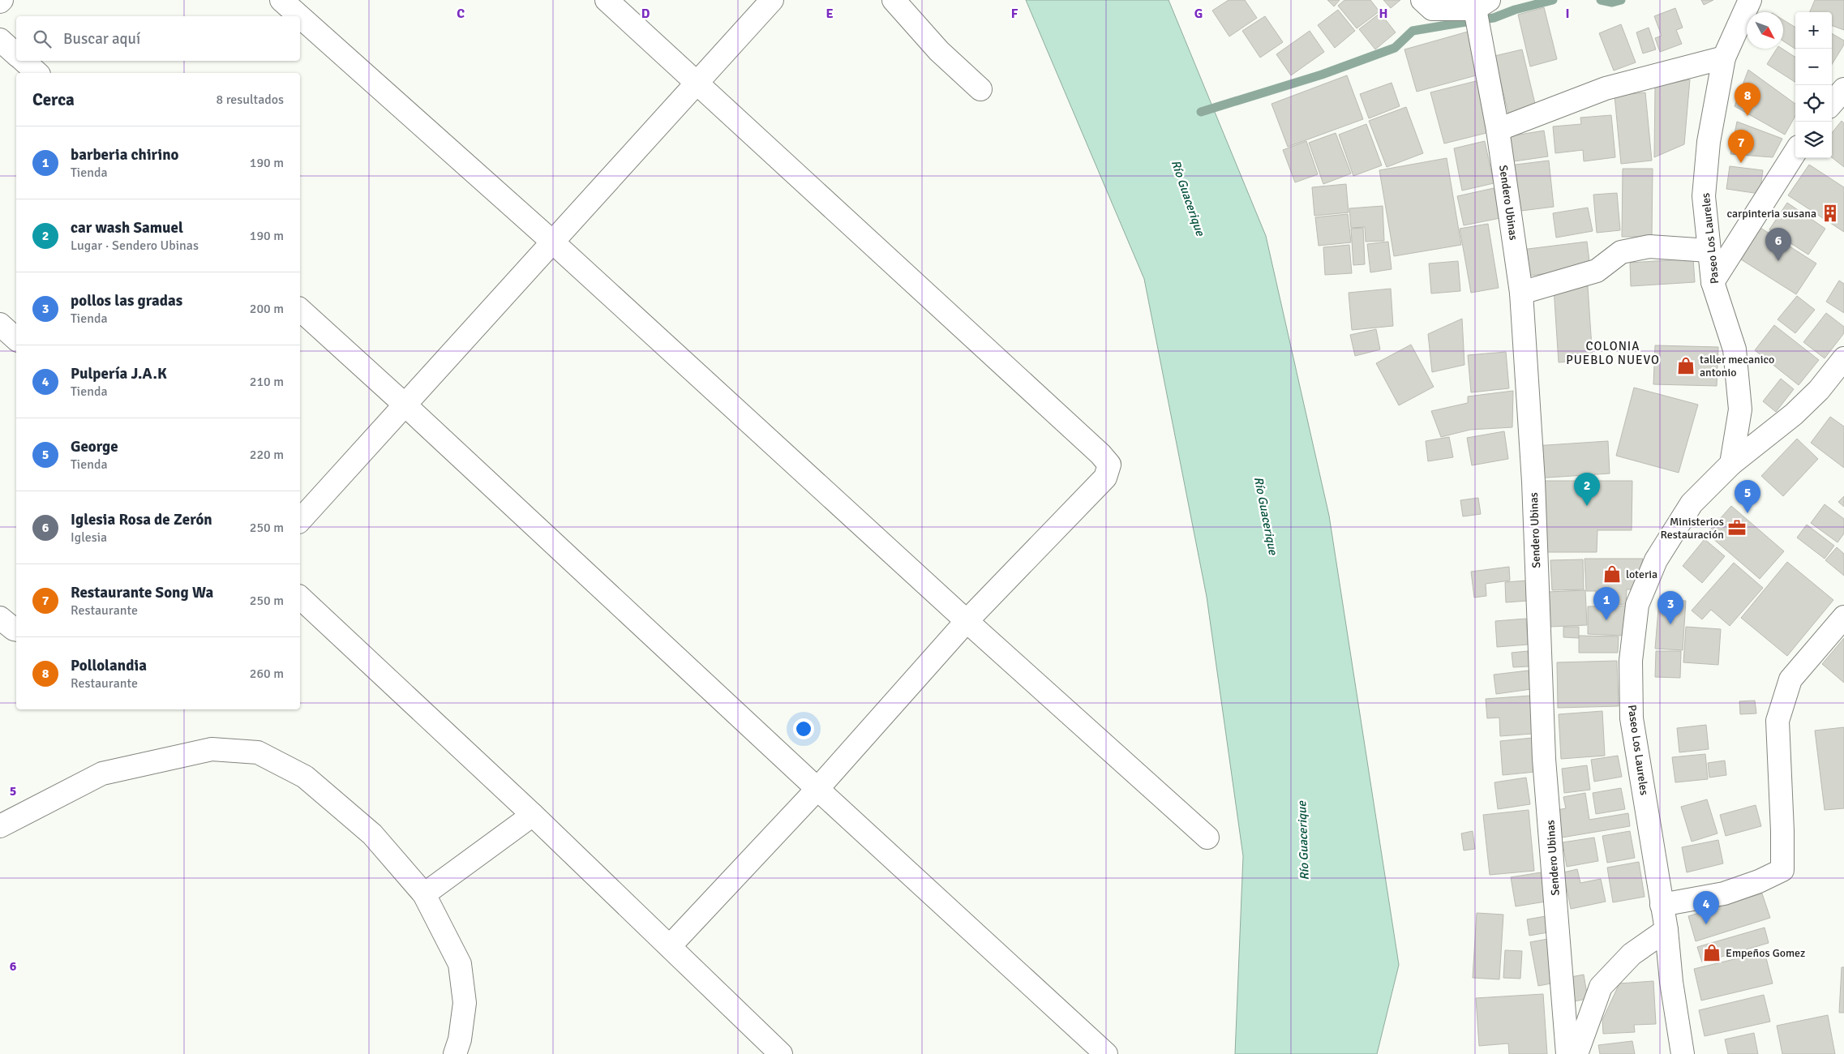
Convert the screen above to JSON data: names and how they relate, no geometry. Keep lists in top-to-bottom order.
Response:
{
  "streets": {
    "street": ["Sendero Ubinas", "Paseo Los Laureles"]
  },
  "districts": ["COLONIA PUEBLO NUEVO"],
  "water": ["Río Guacerique"],
  "places": {
    "building": ["carpinteria susana"],
    "shop": ["taller mecanico antonio", "loteria", "Empeños Gomez"],
    "office": ["Ministerios Restauración"]
  },
  "north": "bottom right",
  "page": {
    "map_buttons": ["+", "−"],
    "search": "Buscar aquí",
    "heading": ["Cerca", "8 resultados"],
    "pins": [
      "8",
      "7",
      "6",
      "2",
      "5",
      "1",
      "3",
      "4"
    ],
    "list": [
      {
        "mark": "1",
        "name": "barberia chirino",
        "note": "Tienda",
        "value": "190 m"
      },
      {
        "mark": "2",
        "name": "car wash Samuel",
        "note": "Lugar · Sendero Ubinas",
        "value": "190 m"
      },
      {
        "mark": "3",
        "name": "pollos las gradas",
        "note": "Tienda",
        "value": "200 m"
      },
      {
        "mark": "4",
        "name": "Pulpería J.A.K",
        "note": "Tienda",
        "value": "210 m"
      },
      {
        "mark": "5",
        "name": "George",
        "note": "Tienda",
        "value": "220 m"
      },
      {
        "mark": "6",
        "name": "Iglesia Rosa de Zerón",
        "note": "Iglesia",
        "value": "250 m"
      },
      {
        "mark": "7",
        "name": "Restaurante Song Wa",
        "note": "Restaurante",
        "value": "250 m"
      },
      {
        "mark": "8",
        "name": "Pollolandia",
        "note": "Restaurante",
        "value": "260 m"
      }
    ]
  },
  "grid": {
    "columns": [
      "C",
      "D",
      "E",
      "F",
      "G",
      "H",
      "I"
    ],
    "rows": ["5", "6"]
  }
}
